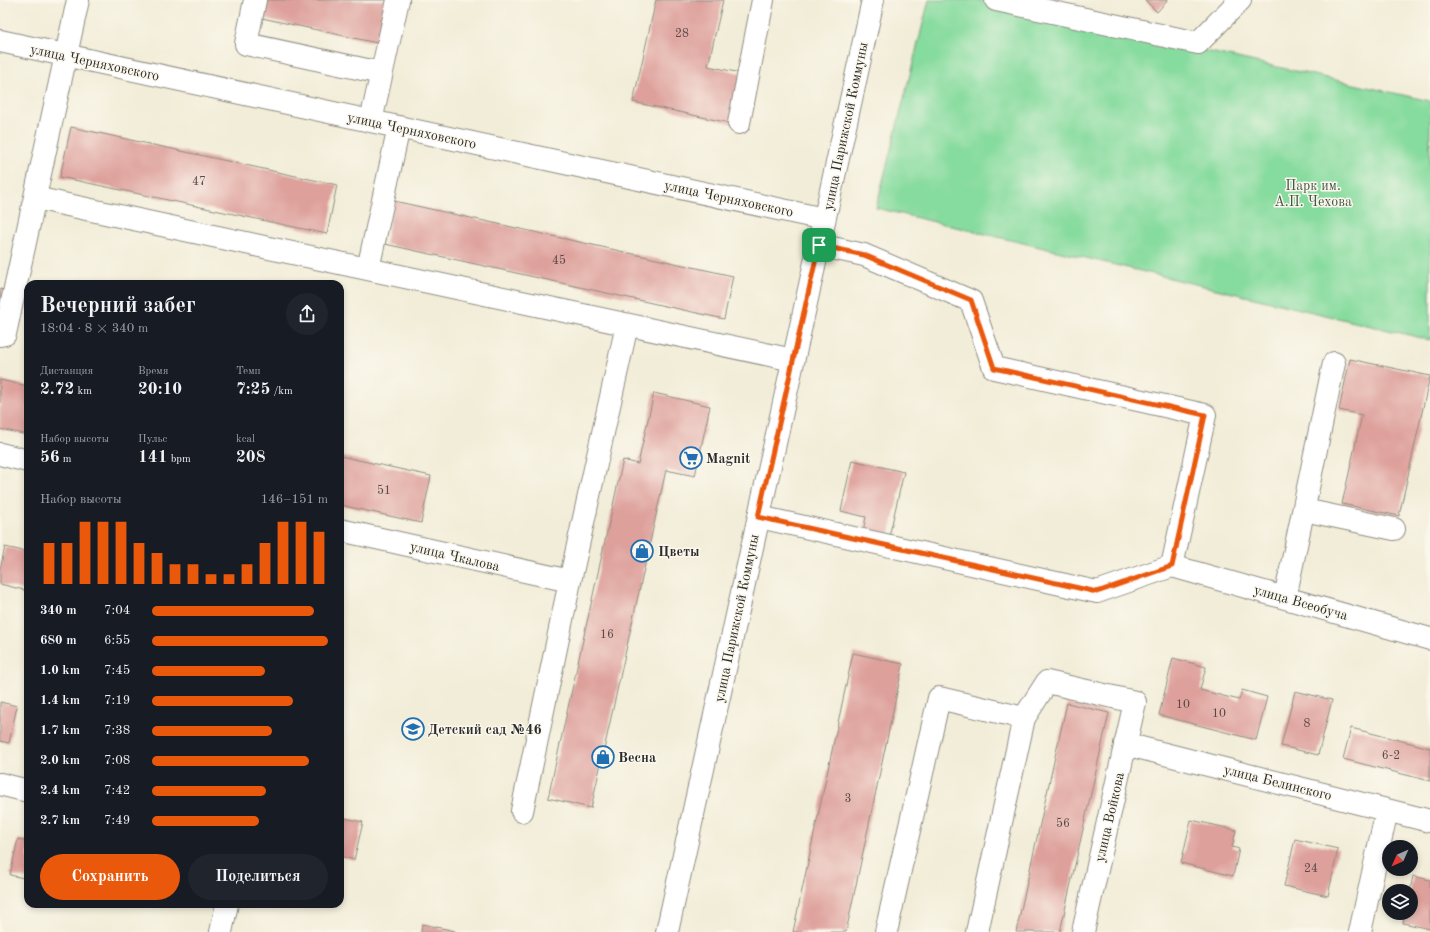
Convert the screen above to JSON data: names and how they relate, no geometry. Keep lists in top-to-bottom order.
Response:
{
  "streets": {
    "street": [
      "улица Черняховского",
      "улица Парижской Коммуны",
      "улица Чкалова",
      "улица Всеобуча",
      "улица Белинского",
      "улица Войкова"
    ]
  },
  "crossings": [
    ["улица Черняховского", "улица Парижской Коммуны"],
    ["улица Белинского", "улица Войкова"]
  ],
  "parks": ["Парк им. А.П. Чехова"],
  "places": {
    "supermarket": ["Magnit"],
    "shop": ["Цветы", "Весна"],
    "school or university": ["Детский сад №46"]
  },
  "house_numbers": [
    "28",
    "47",
    "45",
    "51",
    "16",
    "10",
    "10",
    "8",
    "6-2",
    "3",
    "56",
    "24"
  ],
  "north": "bottom left",
  "page": {
    "heading": ["Вечерний забег", "18:04 · 8 × 340 m"],
    "stats": [
      ["Дистанция", "2.72 km"],
      ["Время", "20:10"],
      ["Темп", "7:25 /km"],
      ["Набор высоты", "56 m"],
      ["Пульс", "141 bpm"],
      ["kcal", "208"]
    ],
    "chart": ["Набор высоты", "146–151 m"],
    "list": [
      {
        "name": "340 m",
        "note": "7:04"
      },
      {
        "name": "680 m",
        "note": "6:55"
      },
      {
        "name": "1.0 km",
        "note": "7:45"
      },
      {
        "name": "1.4 km",
        "note": "7:19"
      },
      {
        "name": "1.7 km",
        "note": "7:38"
      },
      {
        "name": "2.0 km",
        "note": "7:08"
      },
      {
        "name": "2.4 km",
        "note": "7:42"
      },
      {
        "name": "2.7 km",
        "note": "7:49"
      }
    ],
    "buttons": ["Сохранить", "Поделиться"]
  }
}
